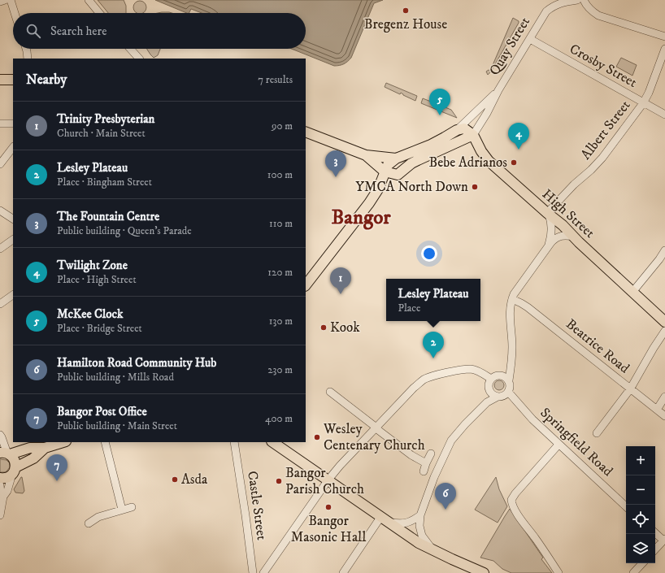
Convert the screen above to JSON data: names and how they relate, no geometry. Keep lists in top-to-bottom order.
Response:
{
  "streets": {
    "main road": ["High Street"],
    "street": [
      "Quay Street",
      "Crosby Street",
      "Albert Street",
      "Beatrice Road",
      "Springfield Road",
      "Castle Street"
    ]
  },
  "crossings": [
    ["Quay Street", "Crosby Street"],
    ["Crosby Street", "Albert Street"],
    ["Albert Street", "High Street"]
  ],
  "districts": ["Bangor"],
  "places": [
    "Bregenz House",
    "Bebe Adrianos",
    "YMCA North Down",
    "Kook",
    "Wesley Centenary Church",
    "Asda",
    "Bangor Parish Church",
    "Bangor Masonic Hall"
  ],
  "page": {
    "search": "Search here",
    "heading": ["Nearby", "7 results"],
    "pins": [
      "5",
      "4",
      "3",
      "1",
      "2",
      "7",
      "6"
    ],
    "list": [
      {
        "mark": "1",
        "name": "Trinity Presbyterian",
        "note": "Church · Main Street",
        "value": "90 m"
      },
      {
        "mark": "2",
        "name": "Lesley Plateau",
        "note": "Place · Bingham Street",
        "value": "100 m"
      },
      {
        "mark": "3",
        "name": "The Fountain Centre",
        "note": "Public building · Queen's Parade",
        "value": "110 m"
      },
      {
        "mark": "4",
        "name": "Twilight Zone",
        "note": "Place · High Street",
        "value": "120 m"
      },
      {
        "mark": "5",
        "name": "McKee Clock",
        "note": "Place · Bridge Street",
        "value": "130 m"
      },
      {
        "mark": "6",
        "name": "Hamilton Road Community Hub",
        "note": "Public building · Mills Road",
        "value": "230 m"
      },
      {
        "mark": "7",
        "name": "Bangor Post Office",
        "note": "Public building · Main Street",
        "value": "400 m"
      }
    ],
    "popup": ["Lesley Plateau", "Place"],
    "map_buttons": ["+", "−"]
  }
}
